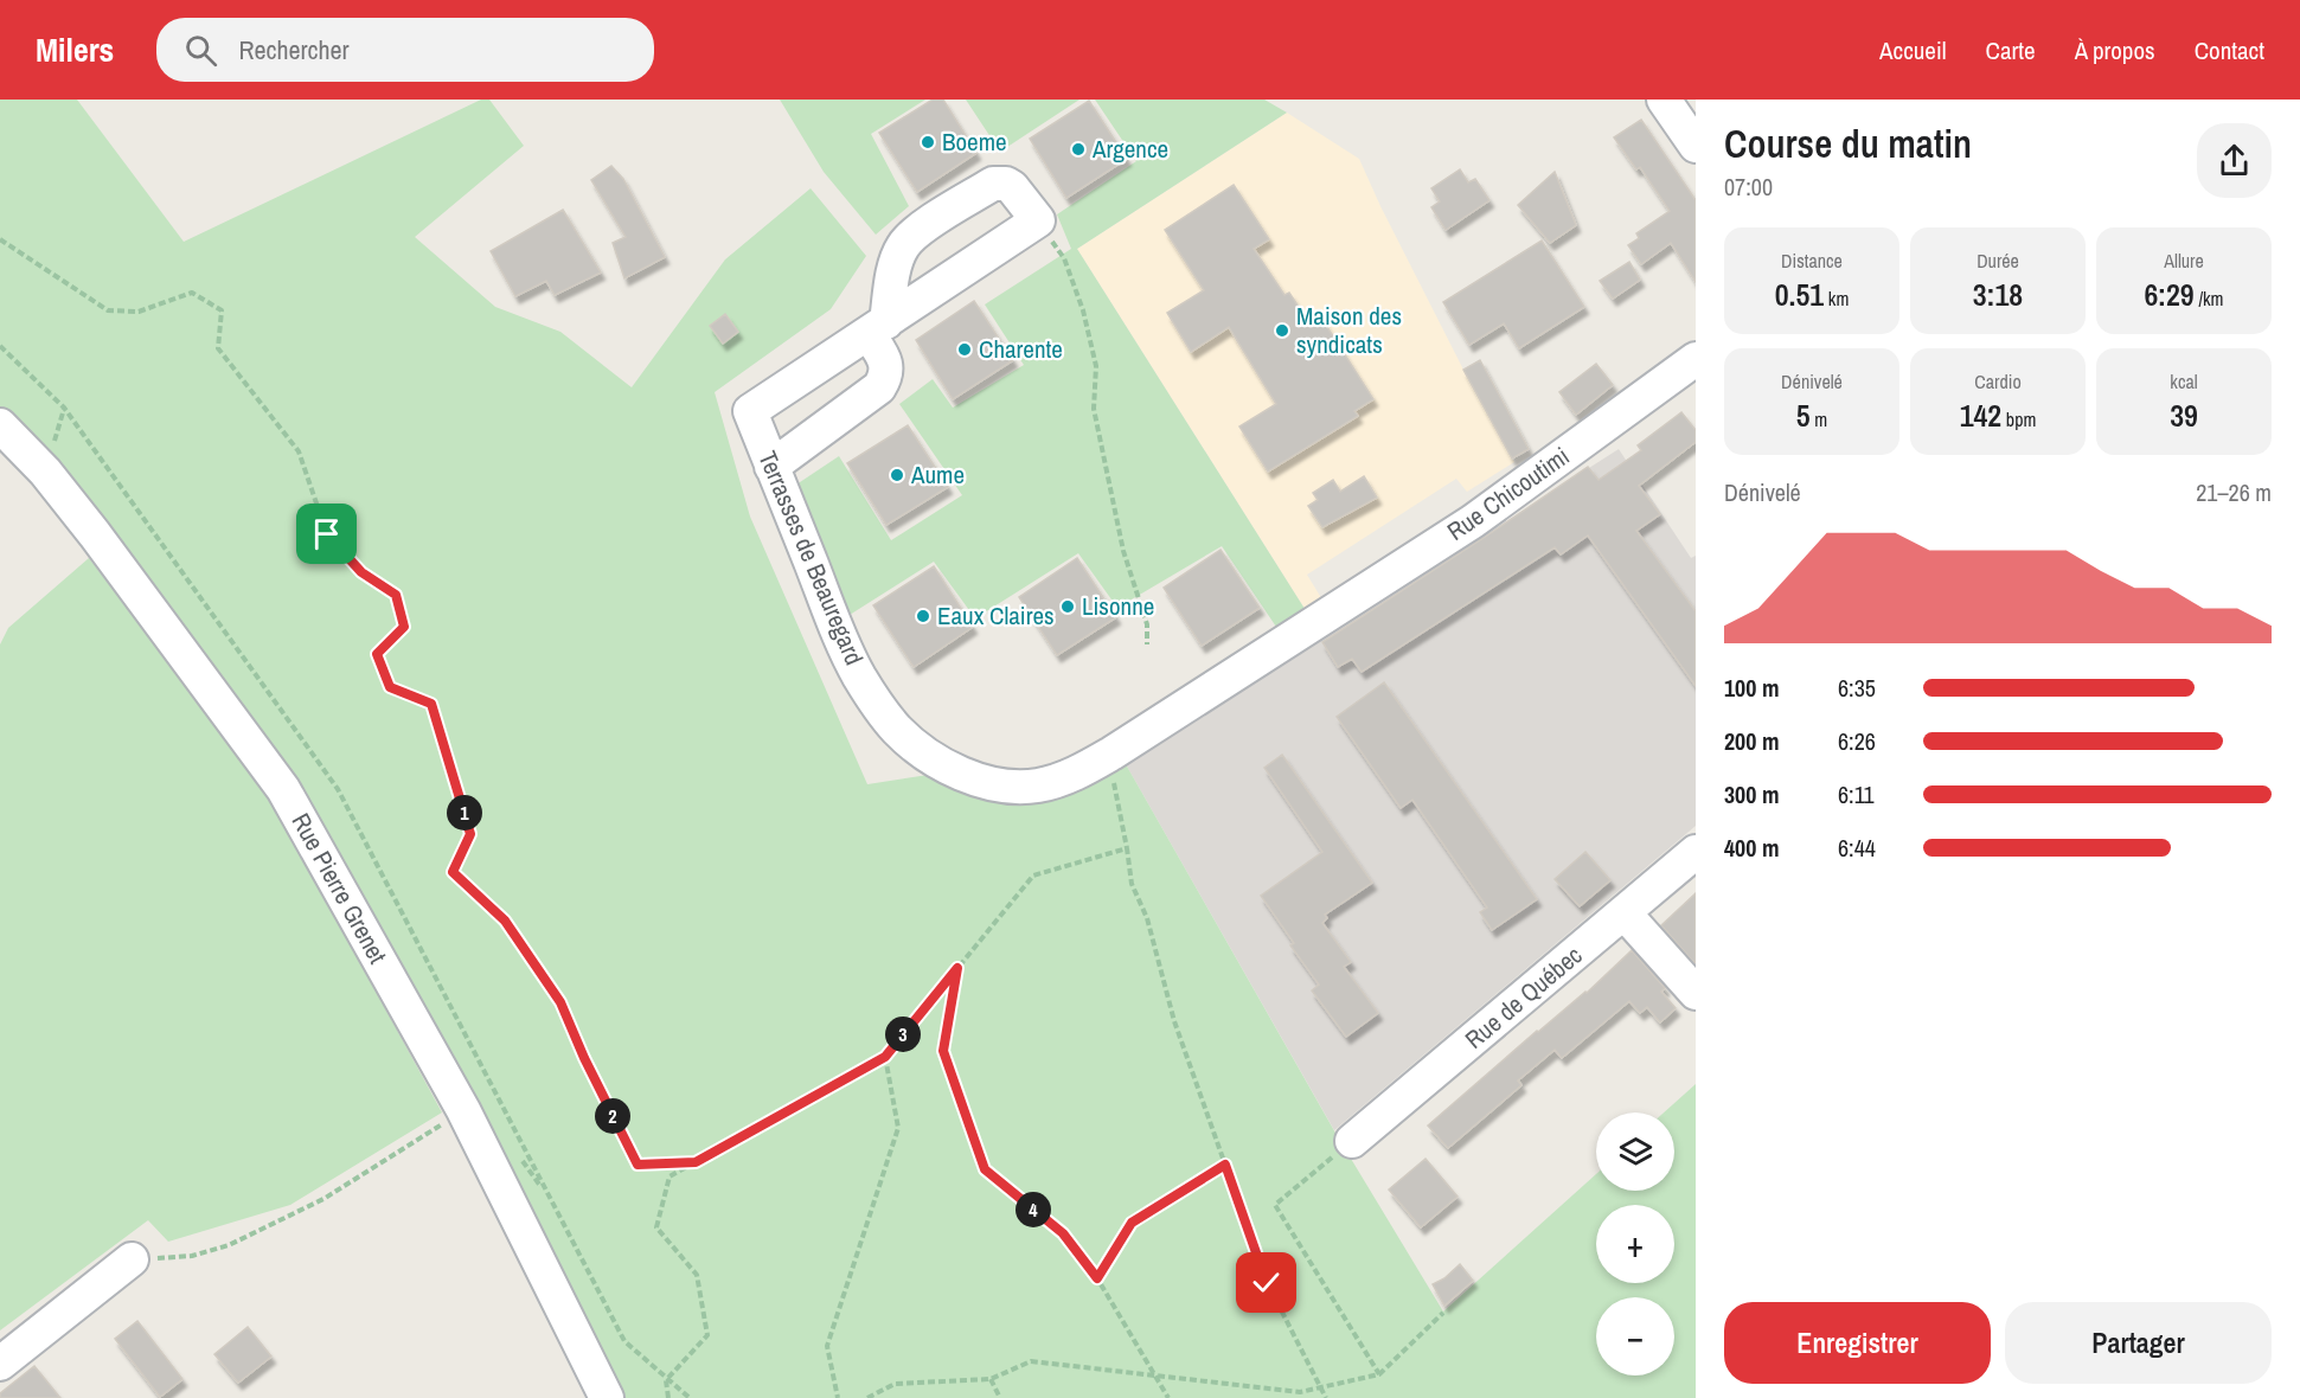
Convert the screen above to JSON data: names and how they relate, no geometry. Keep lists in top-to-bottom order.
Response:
{
  "streets": {
    "street": [
      "Rue Chicoutimi",
      "Terrasses de Beauregard",
      "Rue Pierre Grenet",
      "Rue de Québec"
    ]
  },
  "crossings": [
    ["Rue Chicoutimi", "Terrasses de Beauregard"]
  ],
  "places": [
    "Boeme",
    "Argence",
    "Maison des syndicats",
    "Charente",
    "Aume",
    "Lisonne",
    "Eaux Claires"
  ],
  "page": {
    "header": "Milers",
    "search": "Rechercher",
    "nav": [
      "Accueil",
      "Carte",
      "À propos",
      "Contact"
    ],
    "heading": ["Course du matin", "07:00"],
    "stats": [
      ["Distance", "0.51 km"],
      ["Durée", "3:18"],
      ["Allure", "6:29 /km"],
      ["Dénivelé", "5 m"],
      ["Cardio", "142 bpm"],
      ["kcal", "39"]
    ],
    "chart": ["Dénivelé", "21–26 m"],
    "list": [
      {
        "name": "100 m",
        "note": "6:35"
      },
      {
        "name": "200 m",
        "note": "6:26"
      },
      {
        "name": "300 m",
        "note": "6:11"
      },
      {
        "name": "400 m",
        "note": "6:44"
      }
    ],
    "pins": [
      "1",
      "3",
      "2",
      "4"
    ],
    "map_buttons": ["+", "−"],
    "buttons": ["Enregistrer", "Partager"]
  }
}
